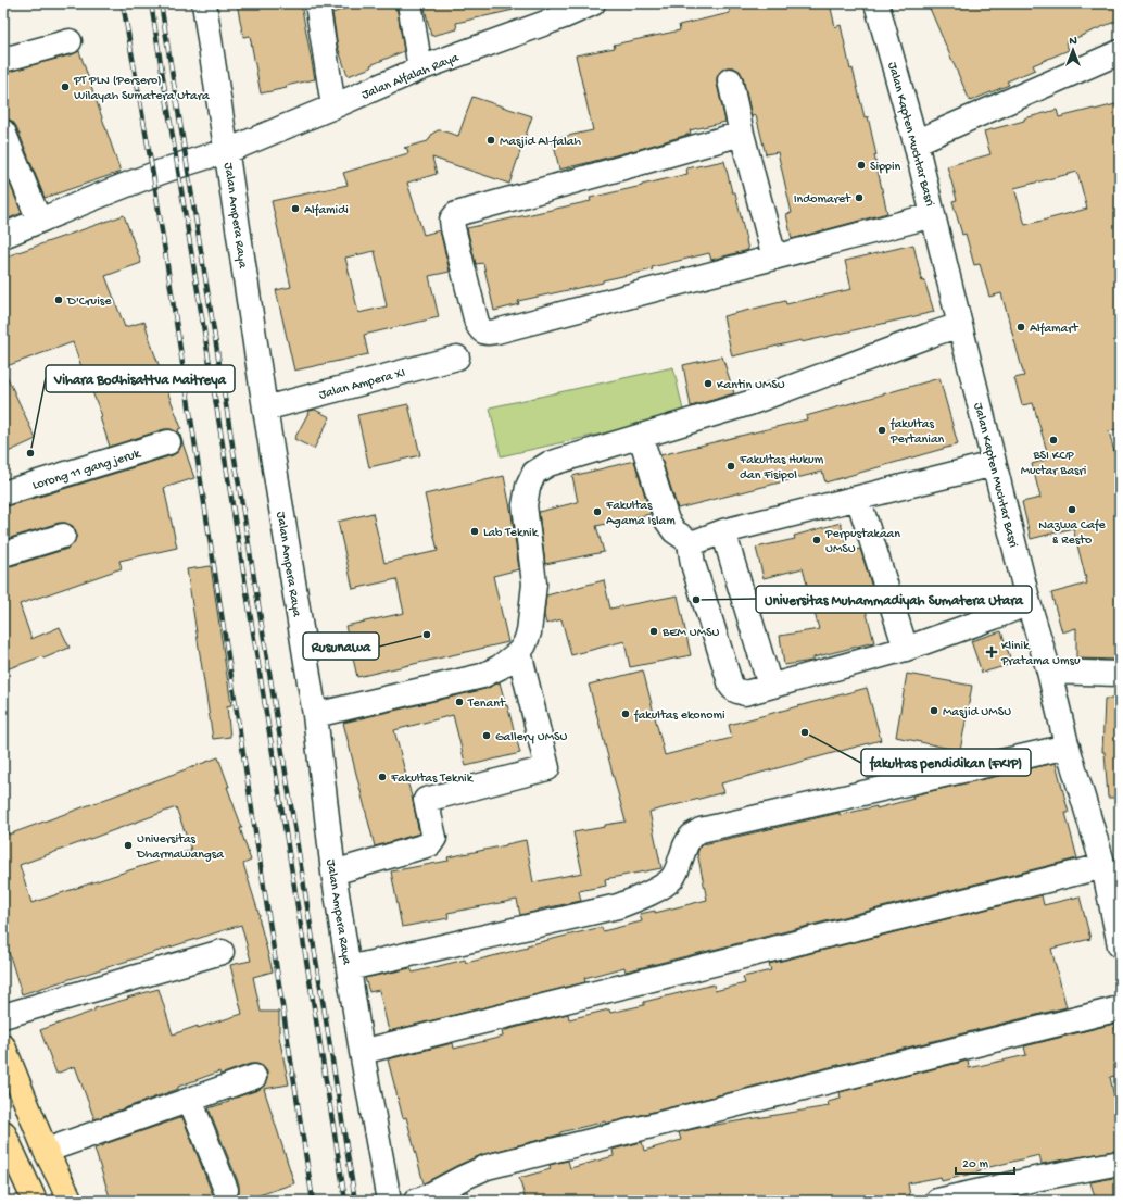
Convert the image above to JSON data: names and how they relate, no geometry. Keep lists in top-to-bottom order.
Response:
{
  "streets": {
    "street": [
      "Jalan Alfalah Raya",
      "Jalan Kapten Muchtar Basri",
      "Jalan Ampera Raya",
      "Jalan Ampera XI",
      "Lorong 11 gang jeruk"
    ]
  },
  "crossings": [
    ["Jalan Alfalah Raya", "Jalan Ampera Raya"],
    ["Jalan Ampera Raya", "Jalan Ampera XI"]
  ],
  "places": {
    "other": [
      "PT PLN (Persero) Wilayah Sumatera Utara",
      "Masjid Al-falah",
      "Sippin",
      "Indomaret",
      "Alfamidi",
      "D'Cruise",
      "Alfamart",
      "Kantin UMSU",
      "fakultas Pertanian",
      "BSI KCP Muctar Basri",
      "Vihara Bodhisattva Maitreya",
      "Fakultas Hukum dan Fisipol",
      "Nazwa Cafe & Resto",
      "Fakultas Agama Islam",
      "Lab Teknik",
      "Perpustakaan UMSU",
      "Universitas Muhammadiyah Sumatera Utara",
      "BEM UMSU",
      "Rusunawa",
      "Tenant",
      "Masjid UMSU",
      "fakultas ekonomi",
      "fakultas pendidikan (FKIP)",
      "Gallery UMSU",
      "Fakultas Teknik",
      "Universitas Dharmawangsa"
    ],
    "health": ["Klinik Pratama Umsu"]
  },
  "scale_bar": "20 m",
  "north": "top"
}
